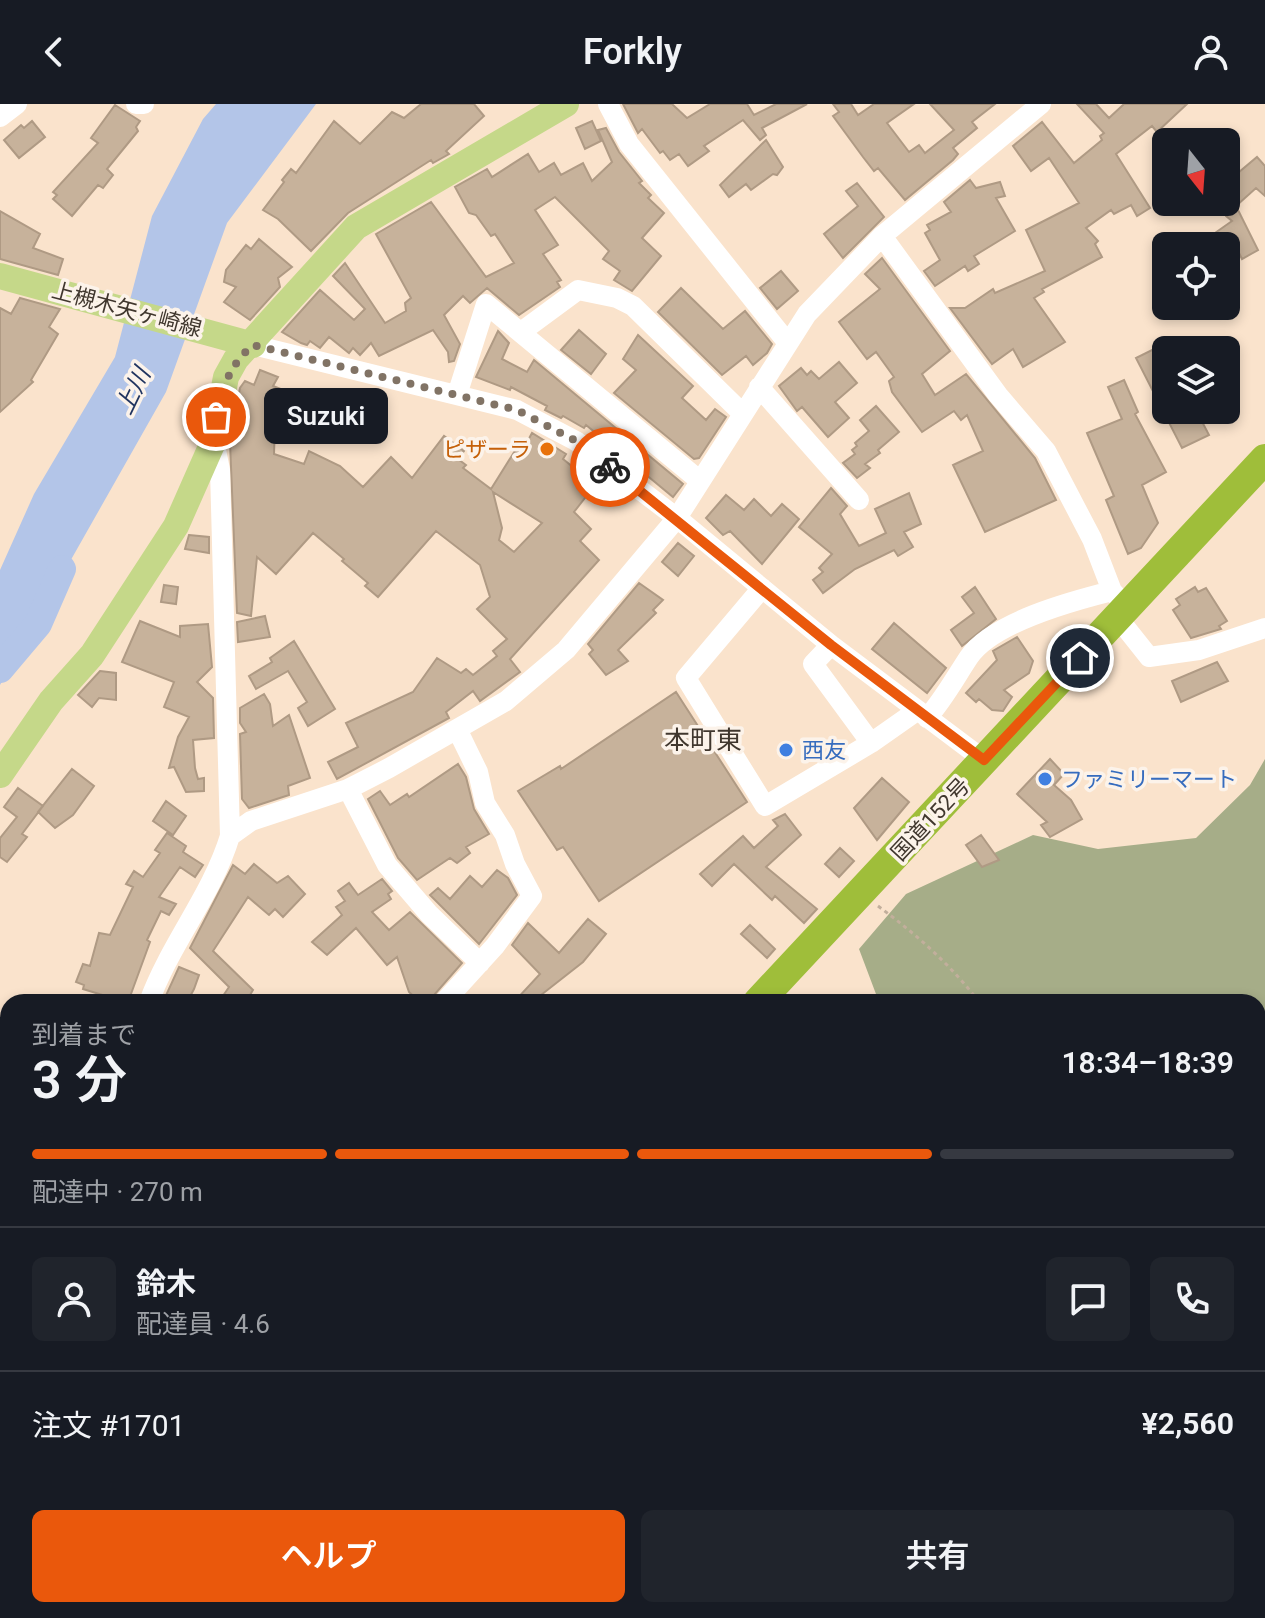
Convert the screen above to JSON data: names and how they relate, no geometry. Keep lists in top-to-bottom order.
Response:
{
  "streets": {
    "highway": ["国道152号"],
    "main road": ["上槻木矢ヶ崎線"]
  },
  "districts": ["本町東"],
  "water": ["上川"],
  "places": [
    "Suzuki",
    "ピザーラ",
    "西友",
    "ファミリーマート"
  ],
  "north": "bottom",
  "page": {
    "header": "Forkly",
    "bubble": "Suzuki",
    "heading": ["3 分", "到着まで", "18:34–18:39"],
    "panel": [
      "鈴木",
      "配達員 · 4.6",
      "注文 #1701",
      "¥2,560"
    ],
    "bar": "配達中 · 270 m",
    "buttons": ["ヘルプ", "共有"]
  }
}
